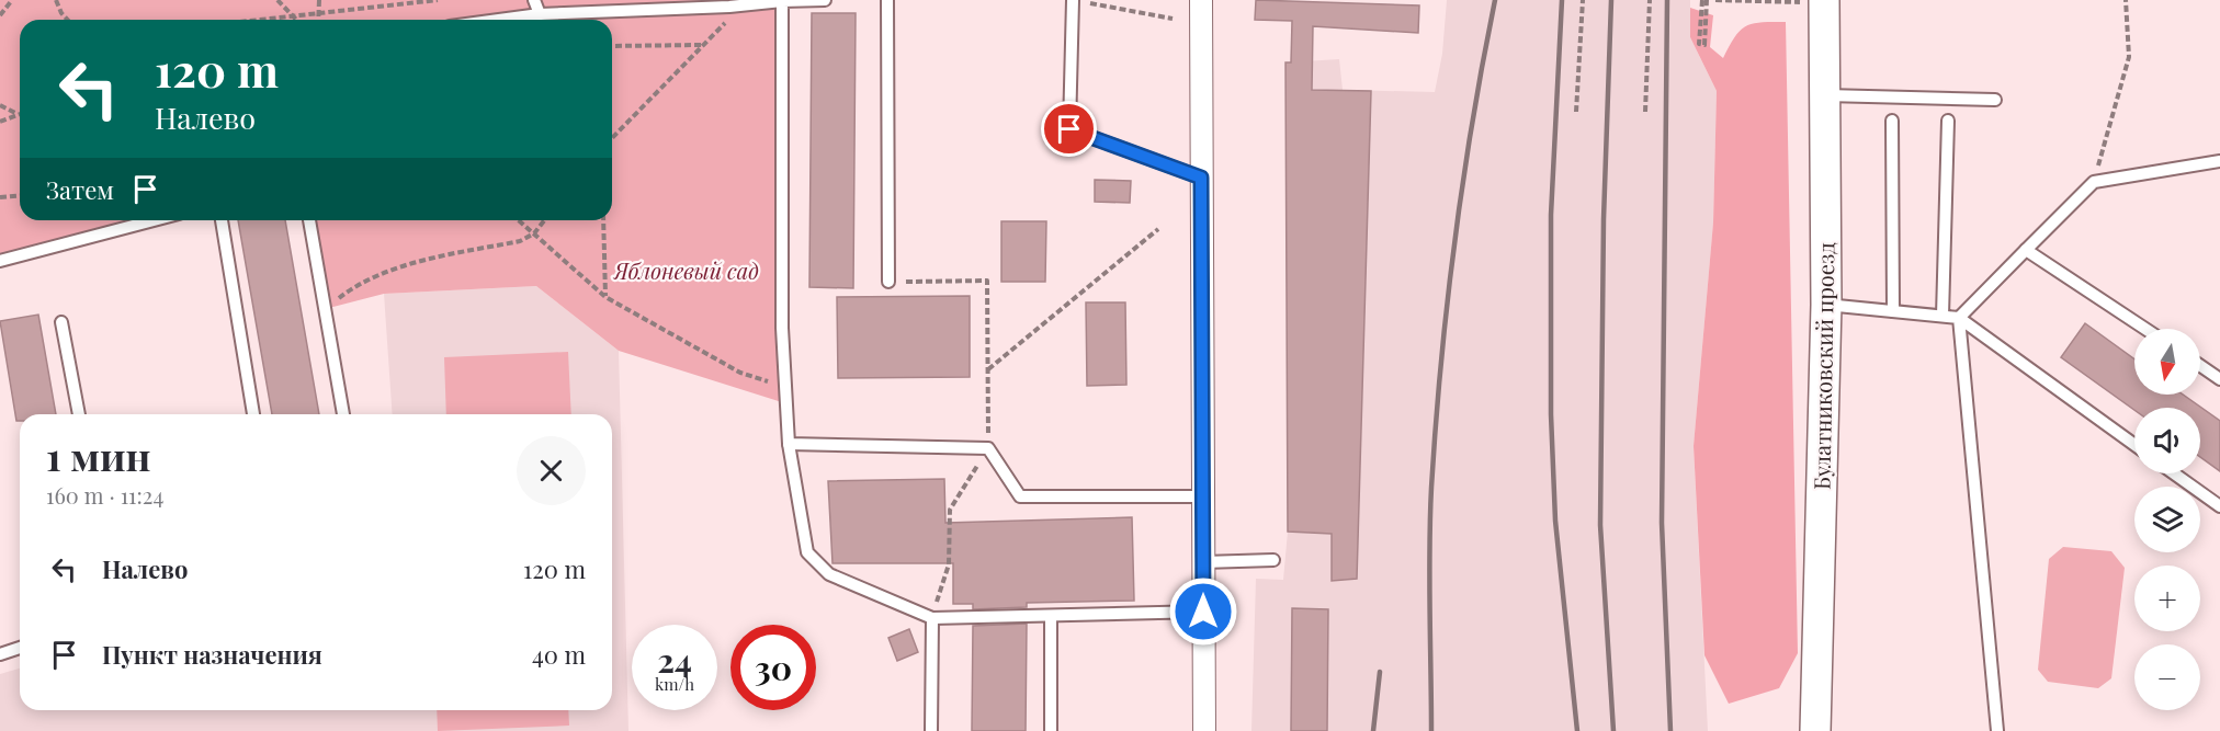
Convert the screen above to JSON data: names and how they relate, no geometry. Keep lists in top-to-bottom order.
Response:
{
  "streets": {
    "street": ["Булатниковский проезд"]
  },
  "parks": ["Яблоневый сад"],
  "north": "bottom",
  "page": {
    "turn": ["120 m", "Налево"],
    "then": "Затем",
    "map_buttons": ["+", "−"],
    "heading": ["1 мин", "160 m · 11:24"],
    "list": [
      {
        "name": "Налево",
        "value": "120 m"
      },
      {
        "name": "Пункт назначения",
        "value": "40 m"
      }
    ],
    "speed": "24 km/h",
    "limit": "30"
  }
}
